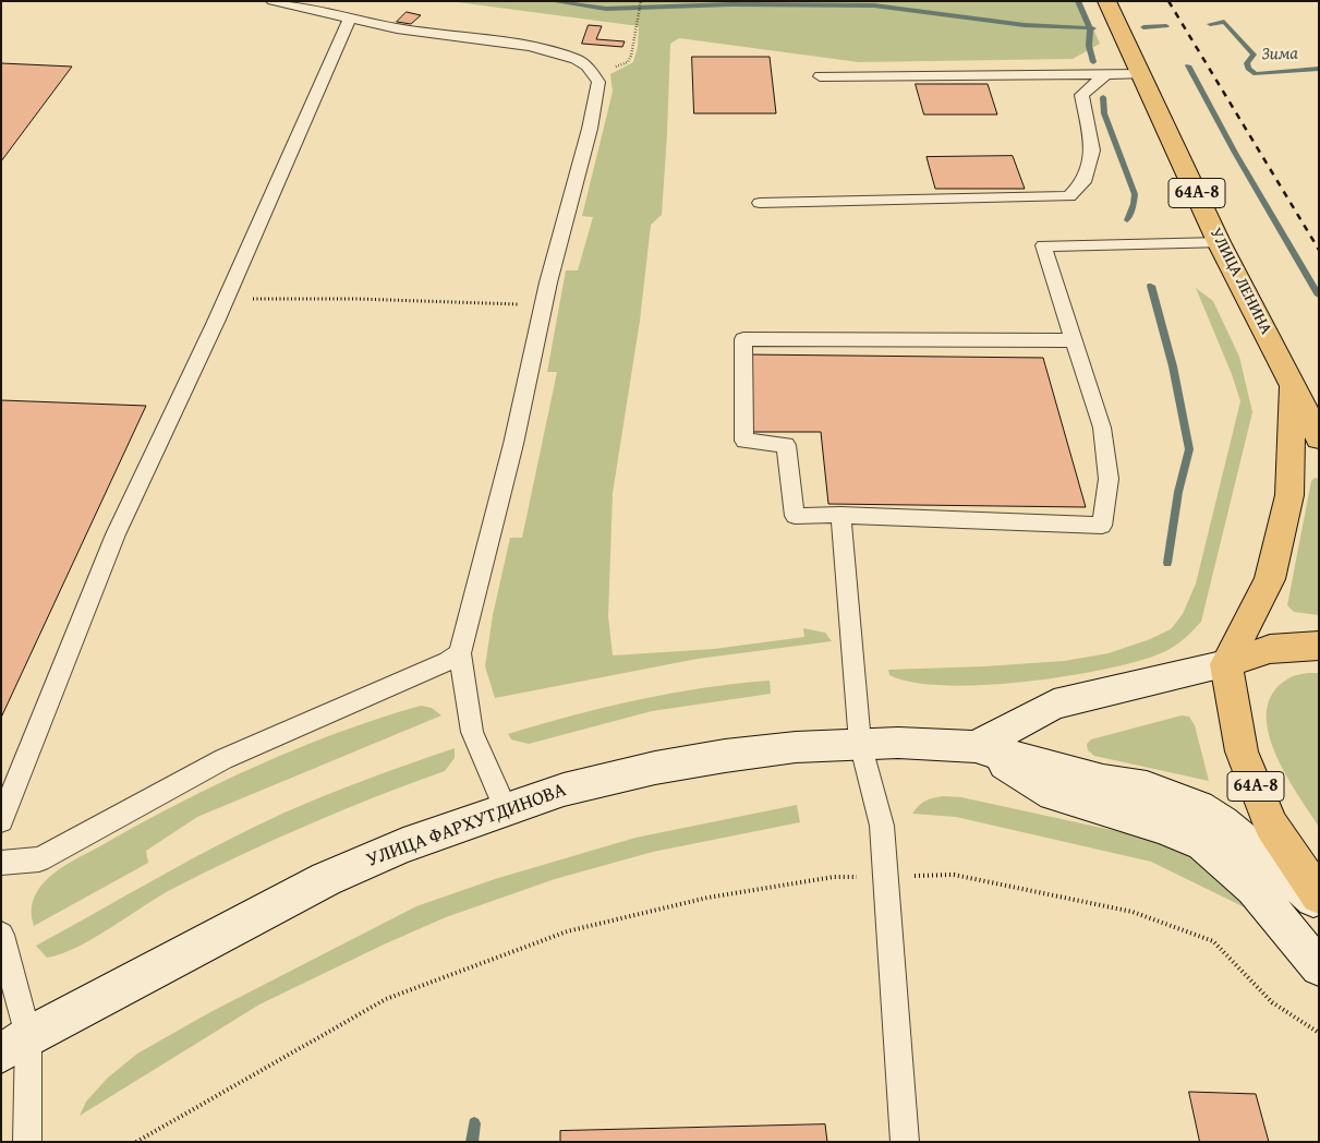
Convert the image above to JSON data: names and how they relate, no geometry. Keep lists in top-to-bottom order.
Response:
{
  "streets": {
    "main road": ["64А-8", "УЛИЦА ЛЕНИНА", "УЛИЦА ФАРХУТДИНОВА"]
  },
  "crossings": [
    ["64А-8", "УЛИЦА ЛЕНИНА"]
  ],
  "water": ["Зима"]
}
